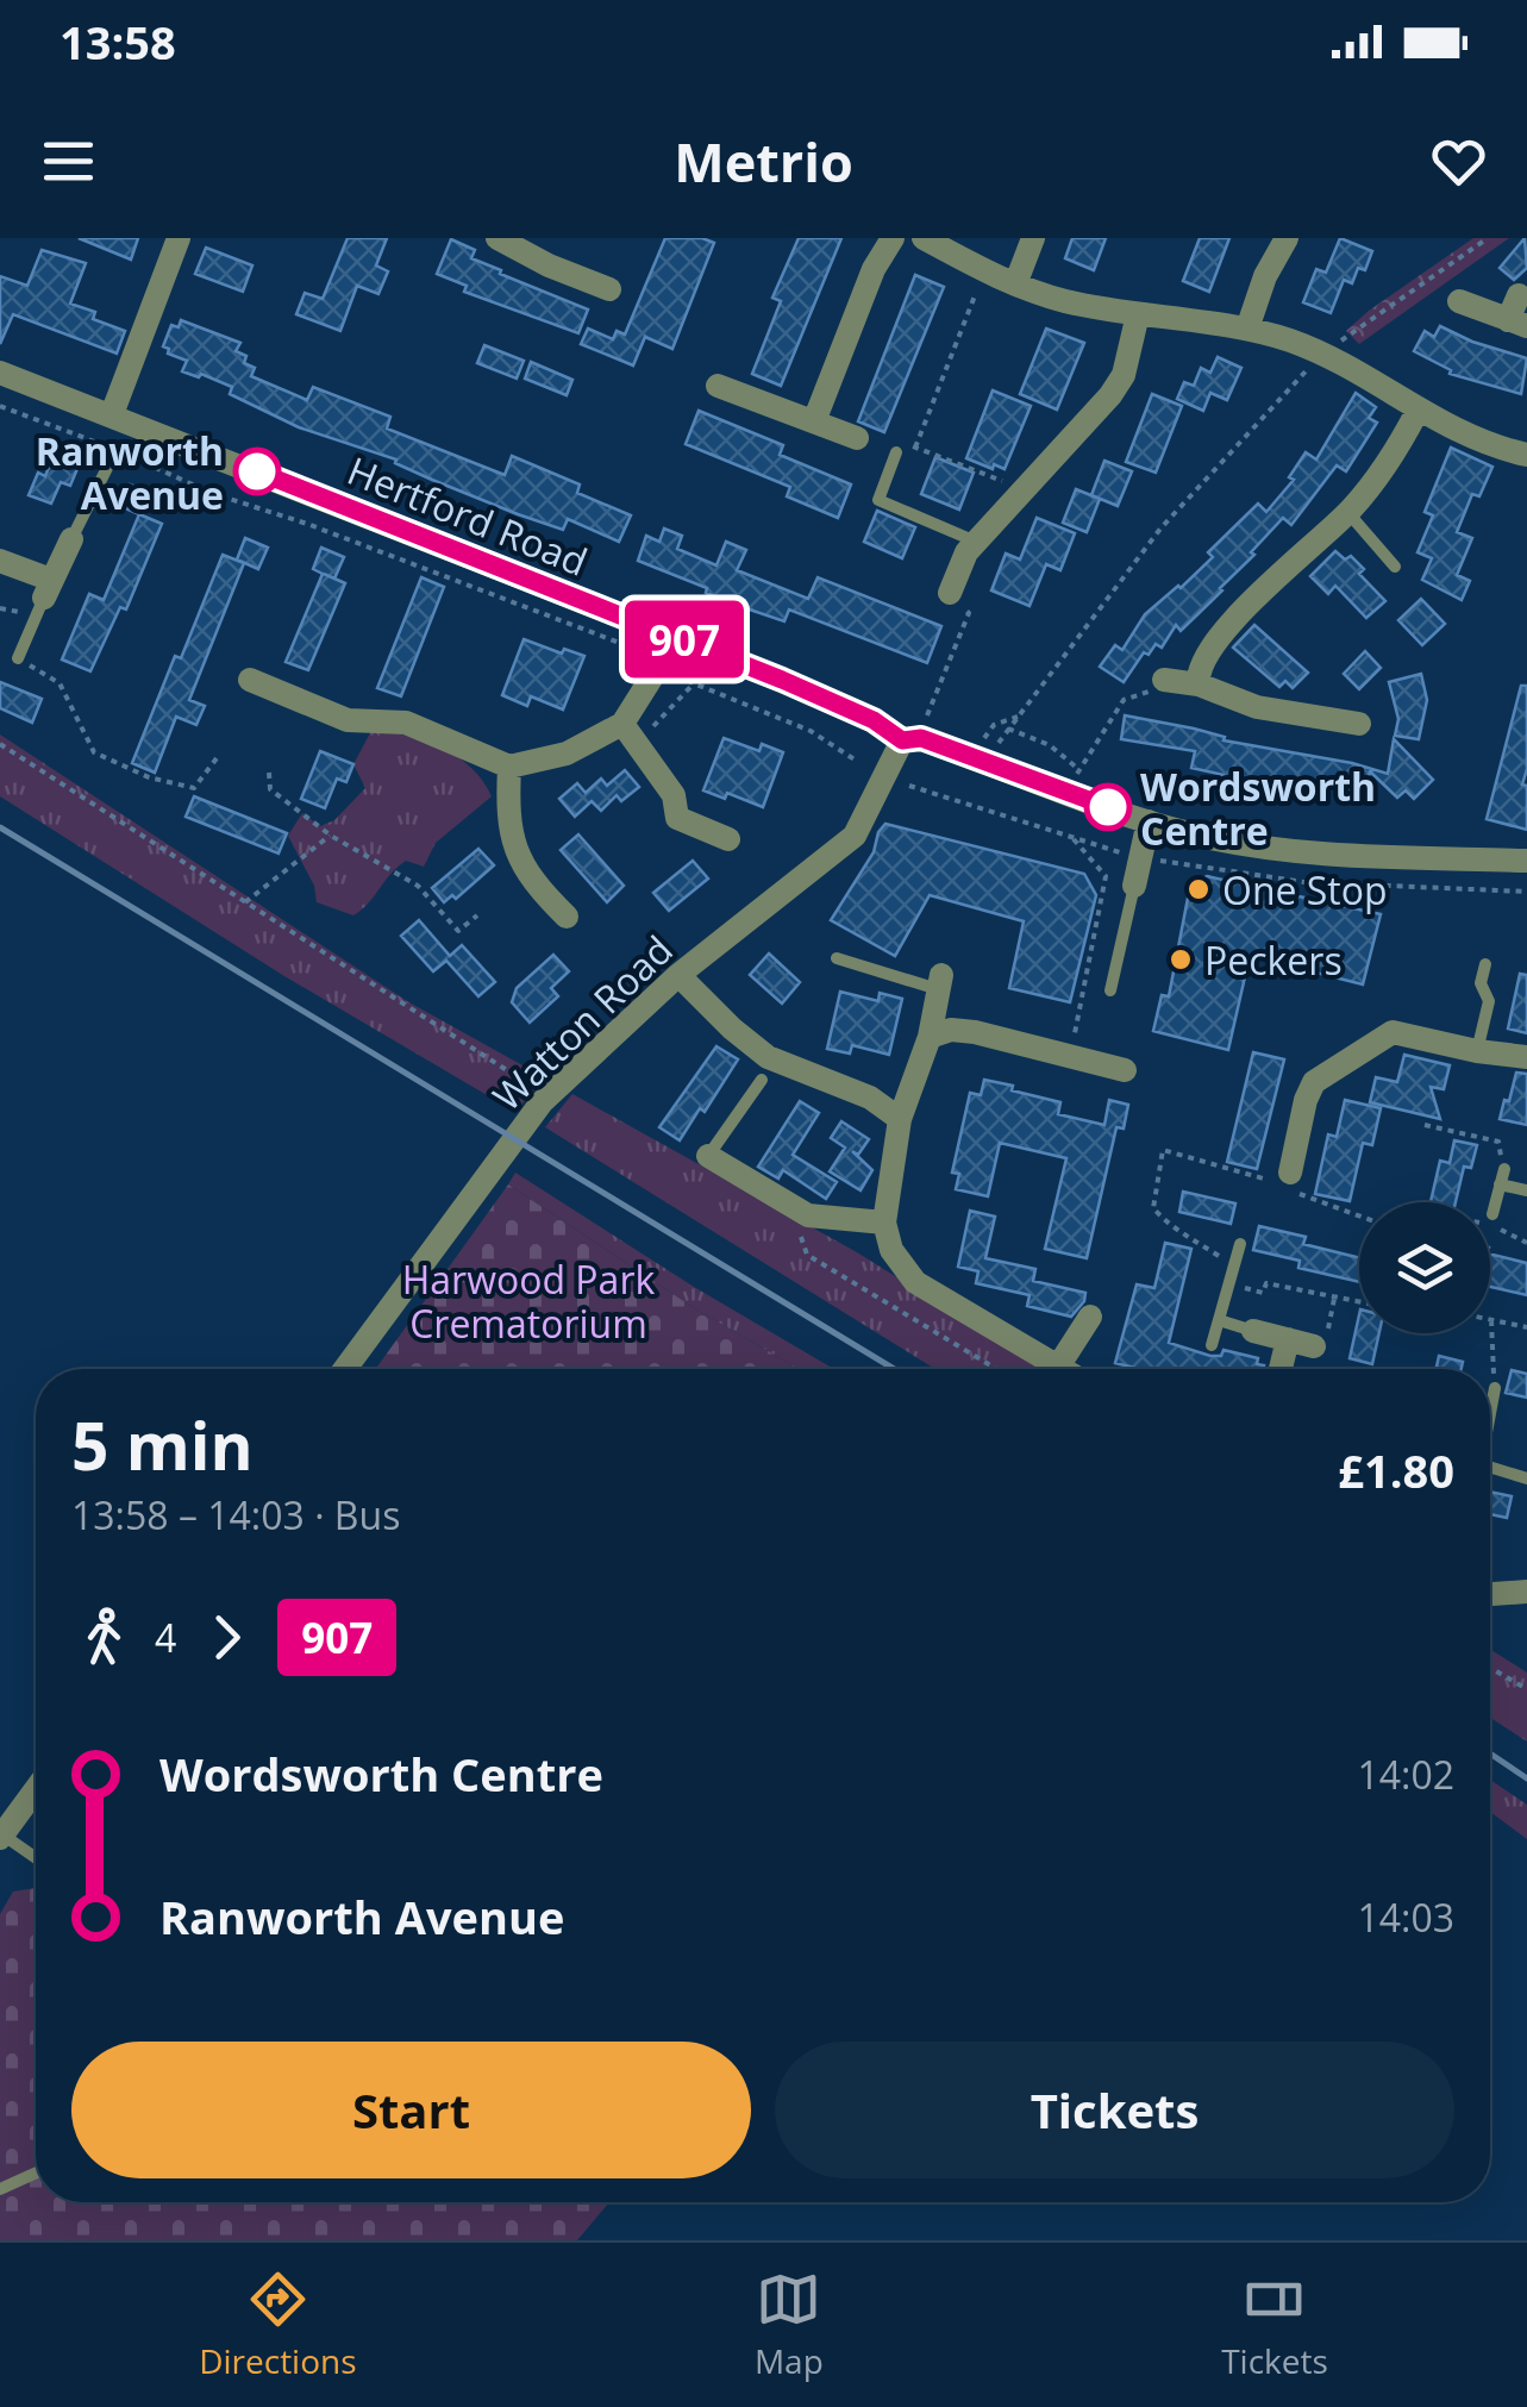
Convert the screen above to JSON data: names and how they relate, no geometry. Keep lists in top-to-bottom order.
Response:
{
  "streets": {
    "street": ["Hertford Road", "Watton Road"]
  },
  "crossings": [
    ["Hertford Road", "Watton Road"]
  ],
  "parks": ["Harwood Park Crematorium"],
  "places": [
    "Ranworth Avenue",
    "Wordsworth Centre",
    "One Stop",
    "Peckers"
  ],
  "lines": ["bus line 907"],
  "page": {
    "status": "13:58",
    "header": "Metrio",
    "on_map": "907",
    "heading": ["5 min", "13:58 – 14:03 · Bus", "£1.80"],
    "legs": ["4", "907"],
    "list": [
      {
        "name": "Wordsworth Centre",
        "value": "14:02"
      },
      {
        "name": "Ranworth Avenue",
        "value": "14:03"
      }
    ],
    "buttons": ["Start", "Tickets"],
    "tabs": ["Directions", "Map", "Tickets"]
  }
}
